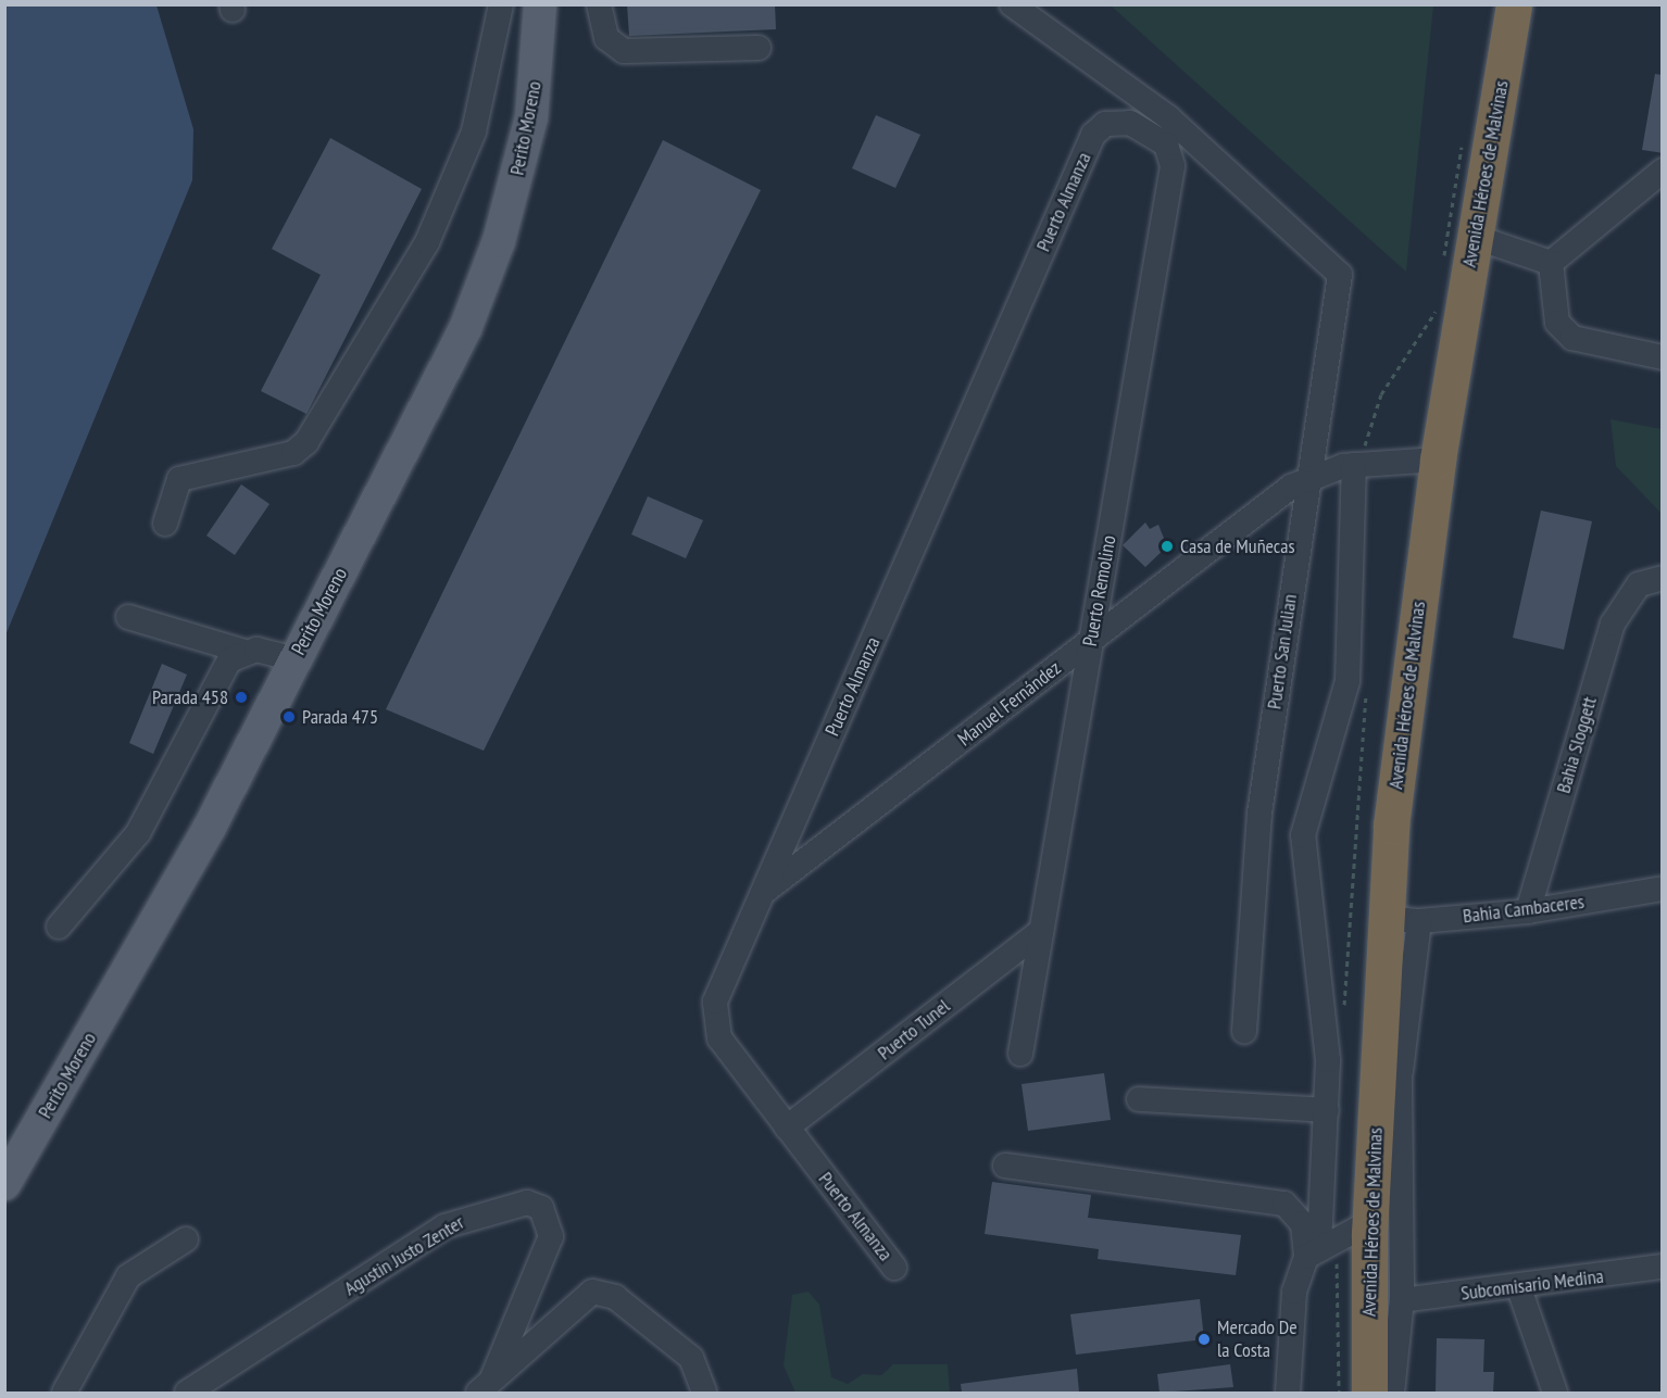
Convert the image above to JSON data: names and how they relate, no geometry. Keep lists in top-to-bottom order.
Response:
{
  "streets": {
    "highway": ["Avenida Héroes de Malvinas"],
    "main road": ["Perito Moreno"],
    "street": [
      "Puerto Almanza",
      "Puerto Remolino",
      "Puerto San Julian",
      "Manuel Fernández",
      "Bahia Sloggett",
      "Bahia Cambaceres",
      "Puerto Tunel",
      "Agustin Justo Zenter",
      "Subcomisario Medina"
    ]
  },
  "crossings": [
    ["Avenida Héroes de Malvinas", "Manuel Fernández"],
    ["Avenida Héroes de Malvinas", "Bahia Cambaceres"],
    ["Puerto Almanza", "Puerto Remolino"],
    ["Puerto Almanza", "Puerto San Julian"],
    ["Puerto Almanza", "Manuel Fernández"],
    ["Puerto Almanza", "Puerto Tunel"],
    ["Puerto Remolino", "Puerto San Julian"],
    ["Puerto Remolino", "Manuel Fernández"],
    ["Puerto Remolino", "Puerto Tunel"],
    ["Puerto San Julian", "Manuel Fernández"],
    ["Bahia Sloggett", "Bahia Cambaceres"]
  ],
  "places": [
    "Casa de Muñecas",
    "Parada 458",
    "Parada 475",
    "Mercado De la Costa"
  ]
}
